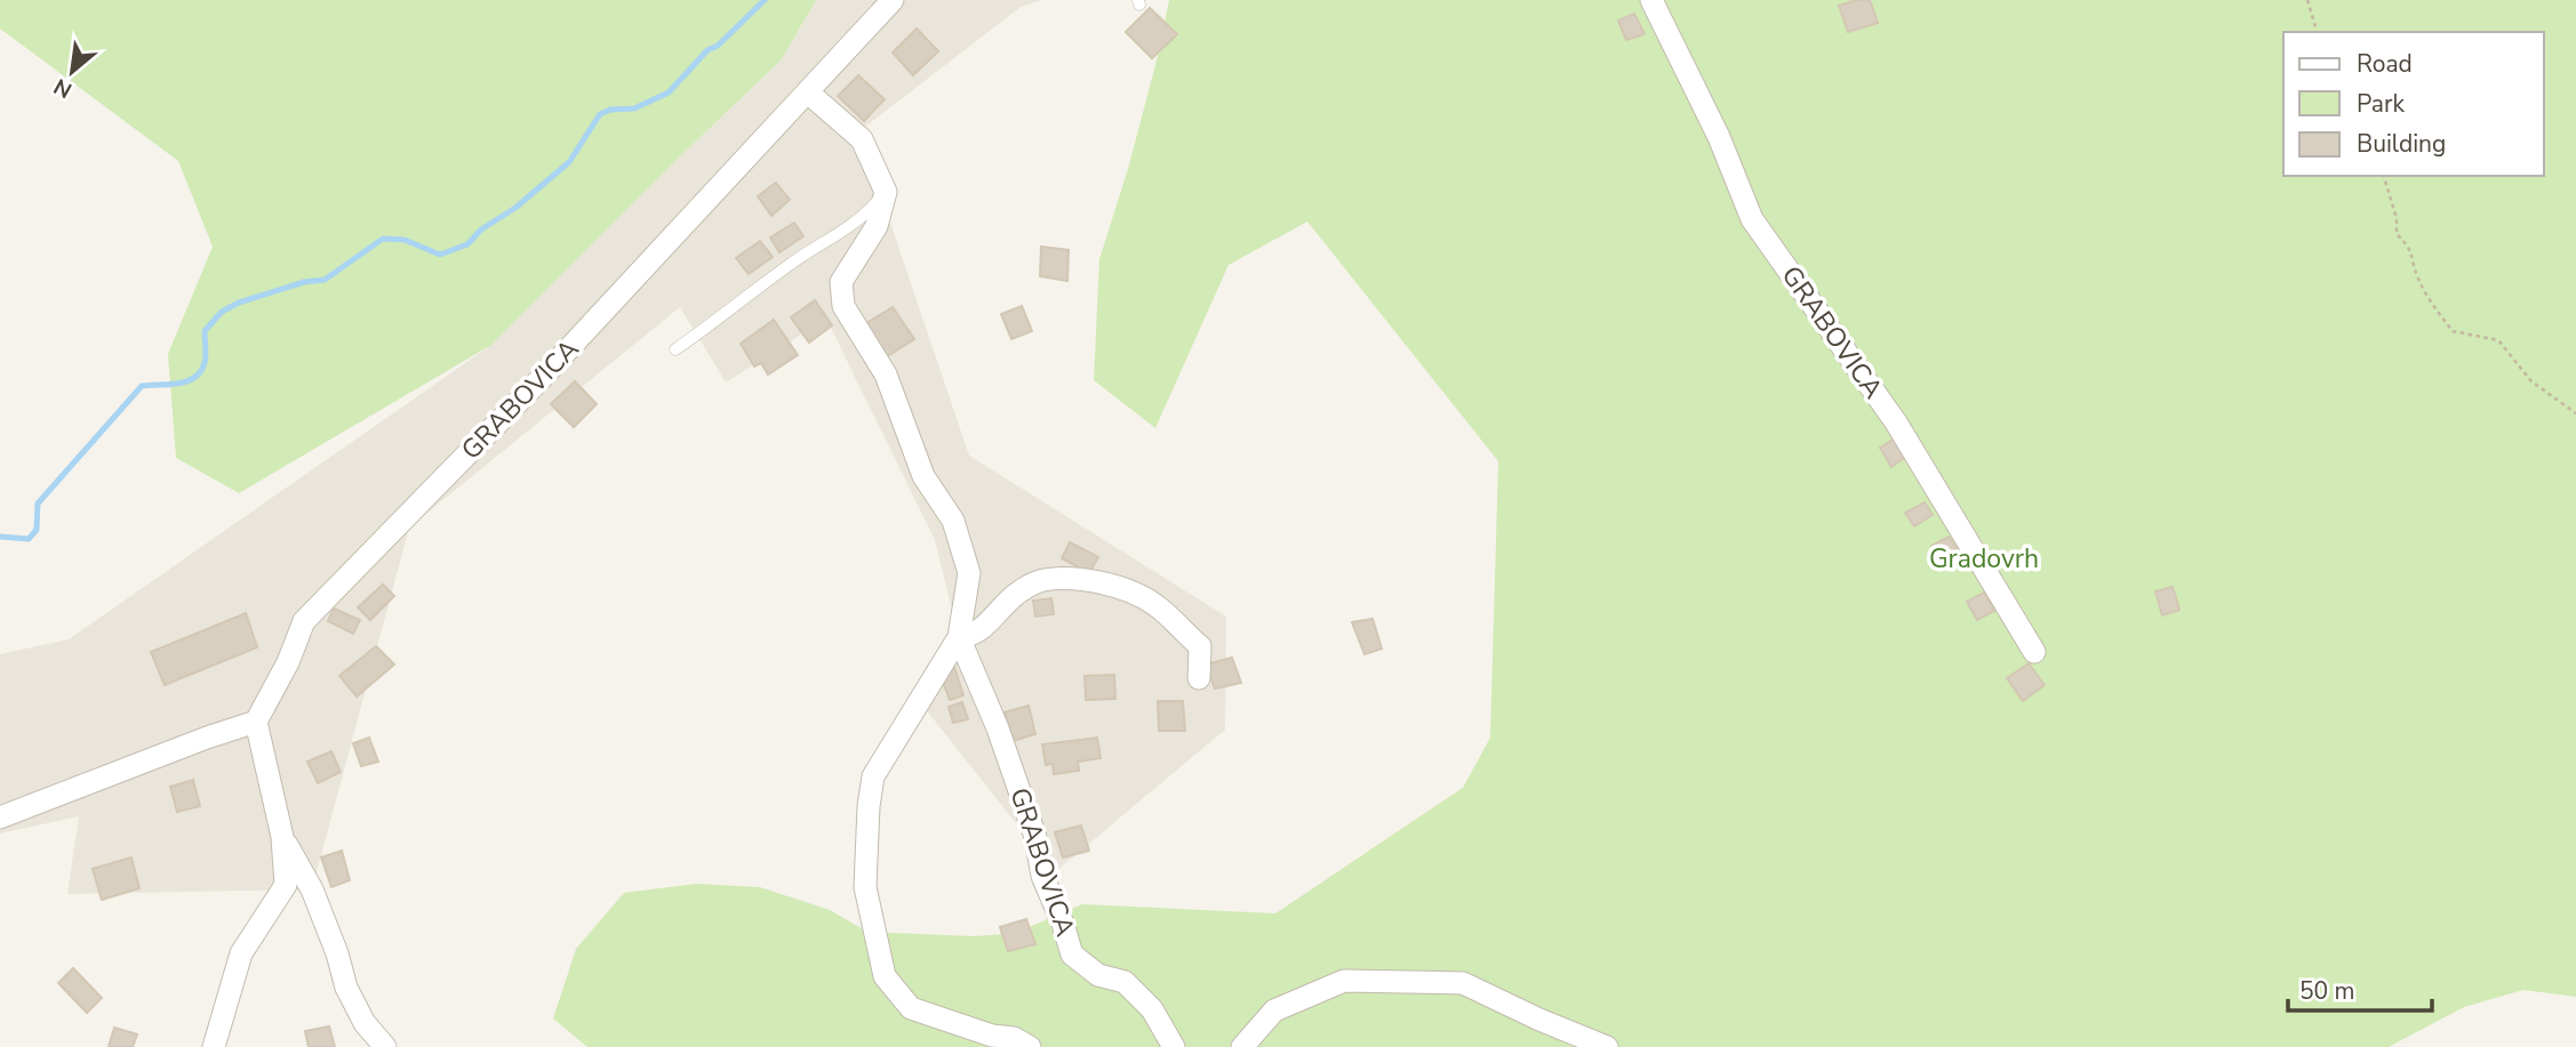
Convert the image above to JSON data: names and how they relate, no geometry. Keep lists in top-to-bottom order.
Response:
{
  "streets": {
    "street": ["GRABOVICA"]
  },
  "parks": ["Gradovrh"],
  "legend": ["Road", "Park", "Building"],
  "scale_bar": "50 m",
  "north": "bottom left"
}
